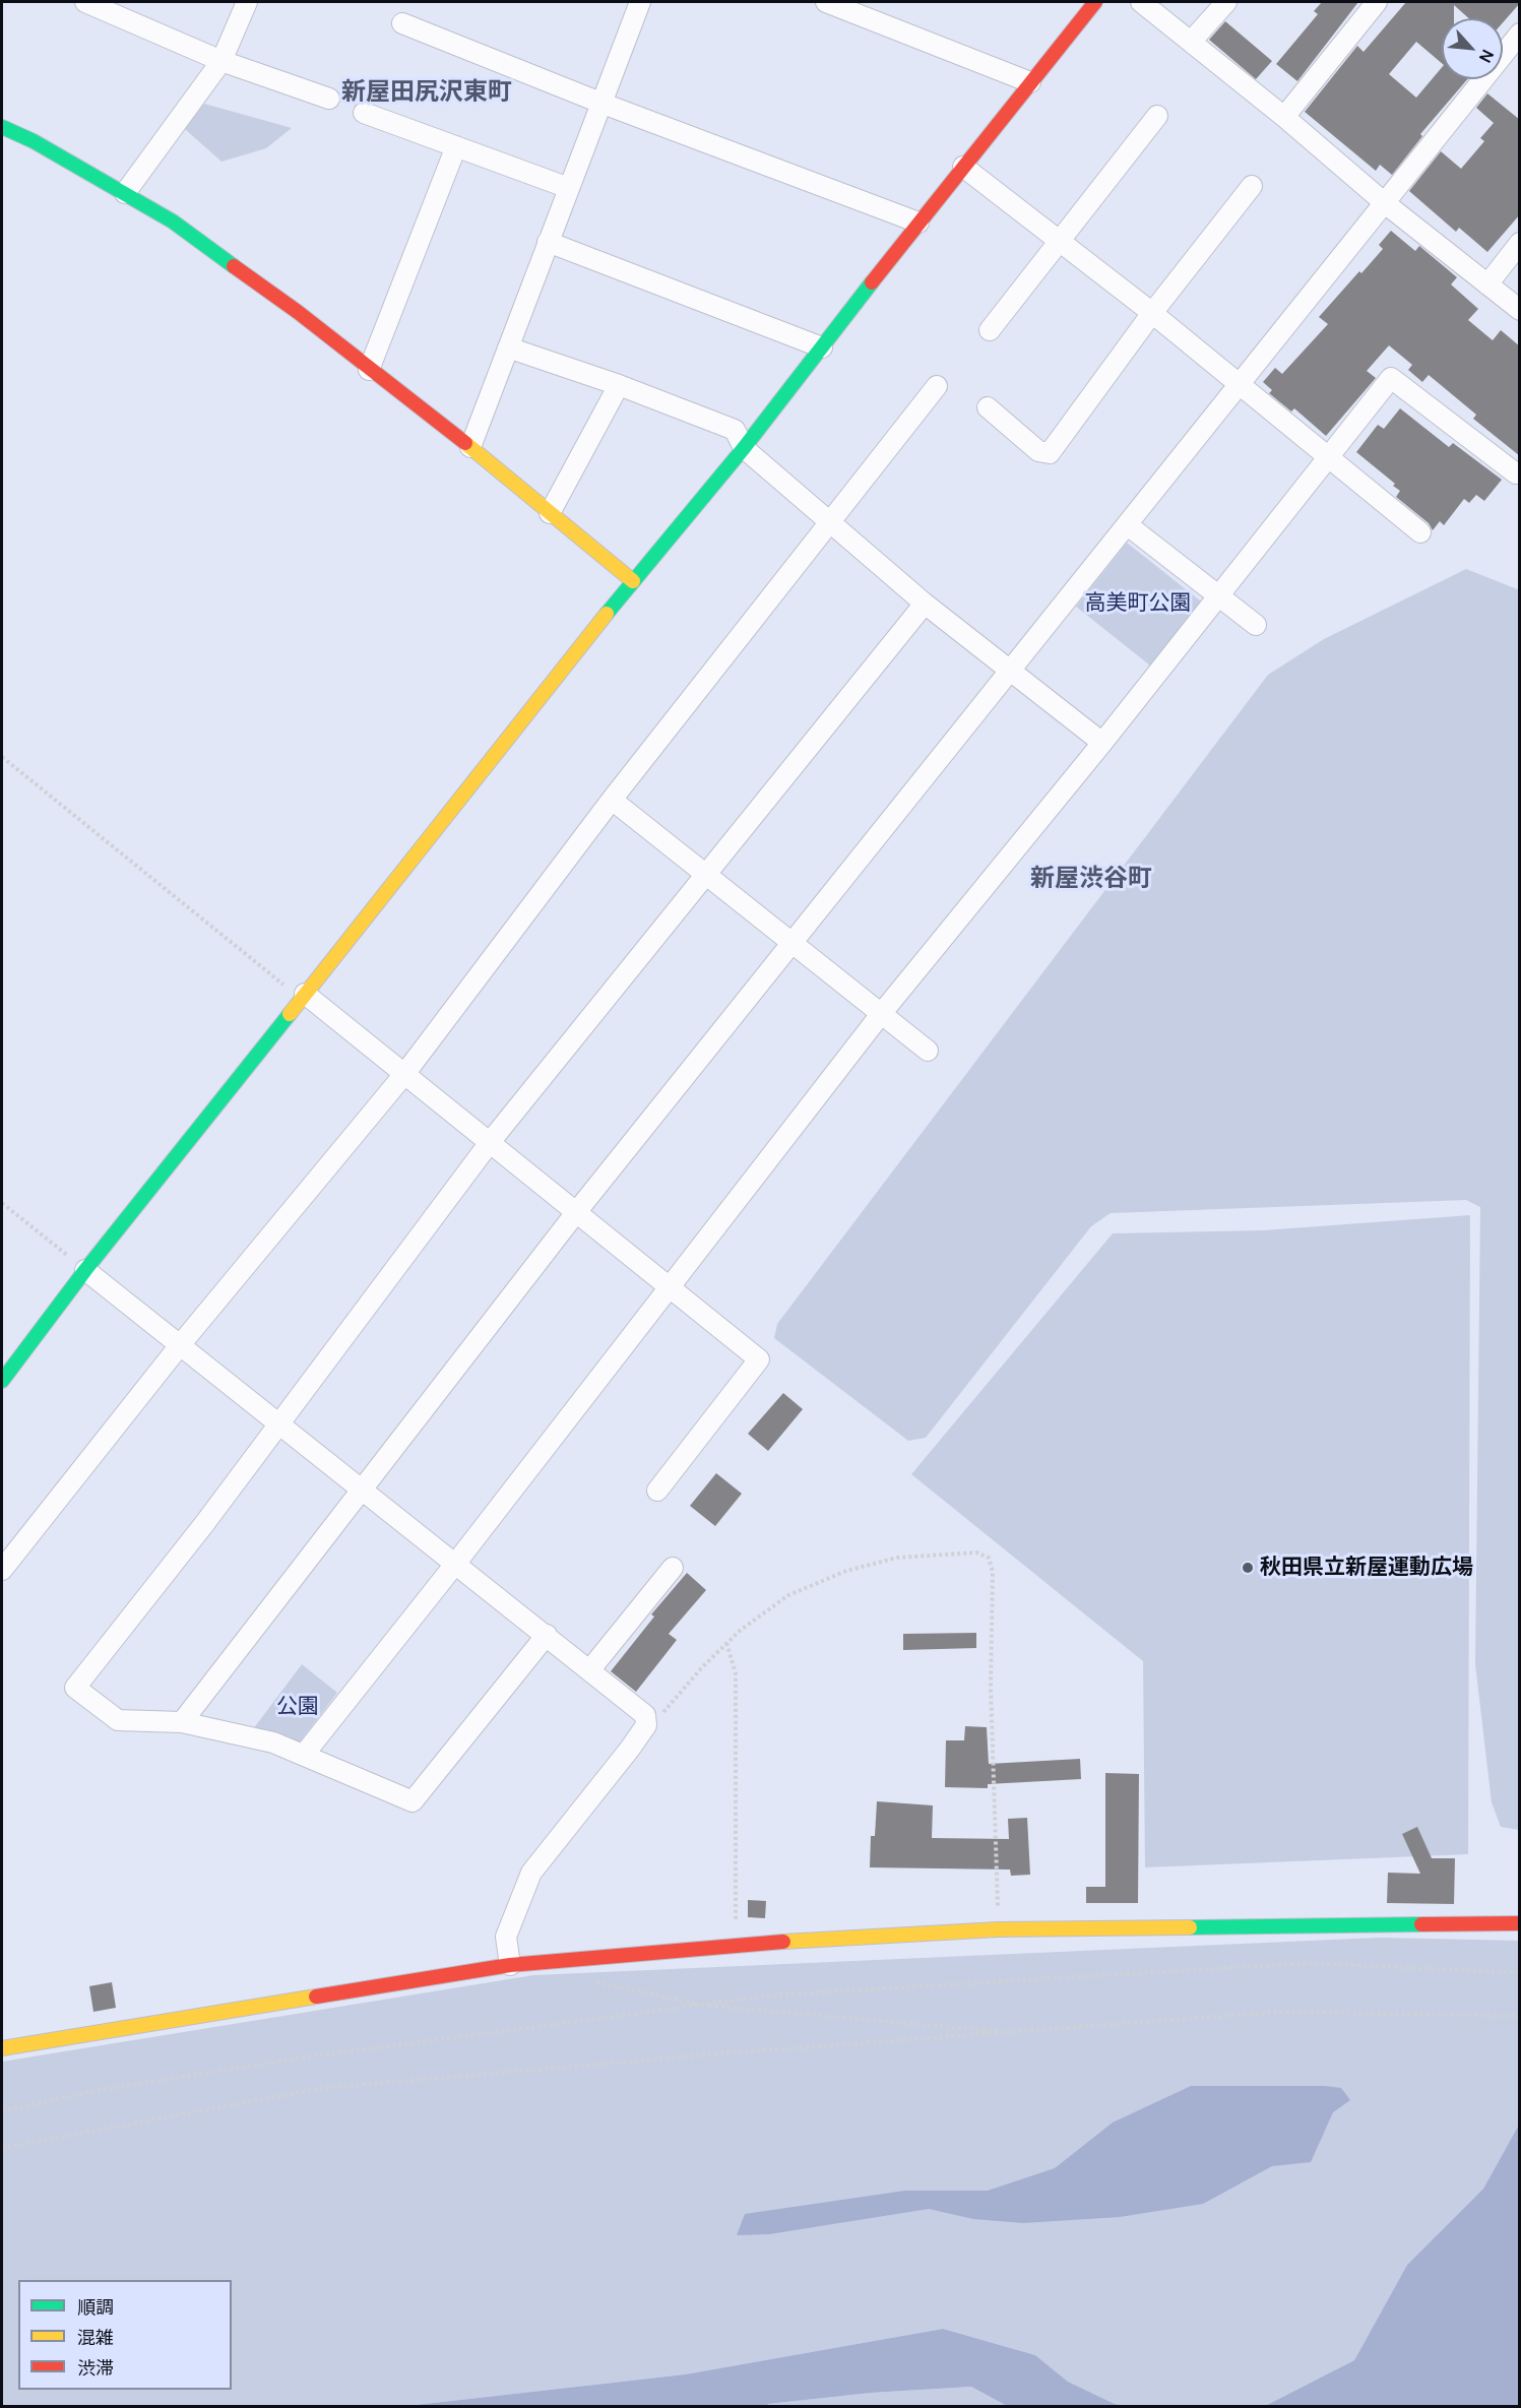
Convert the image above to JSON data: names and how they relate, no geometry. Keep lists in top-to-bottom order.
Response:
{
  "districts": ["新屋田尻沢東町", "新屋渋谷町"],
  "parks": ["高美町公園", "公園"],
  "places": ["秋田県立新屋運動広場"],
  "legend": ["順調", "混雑", "渋滞"],
  "north": "bottom right"
}
